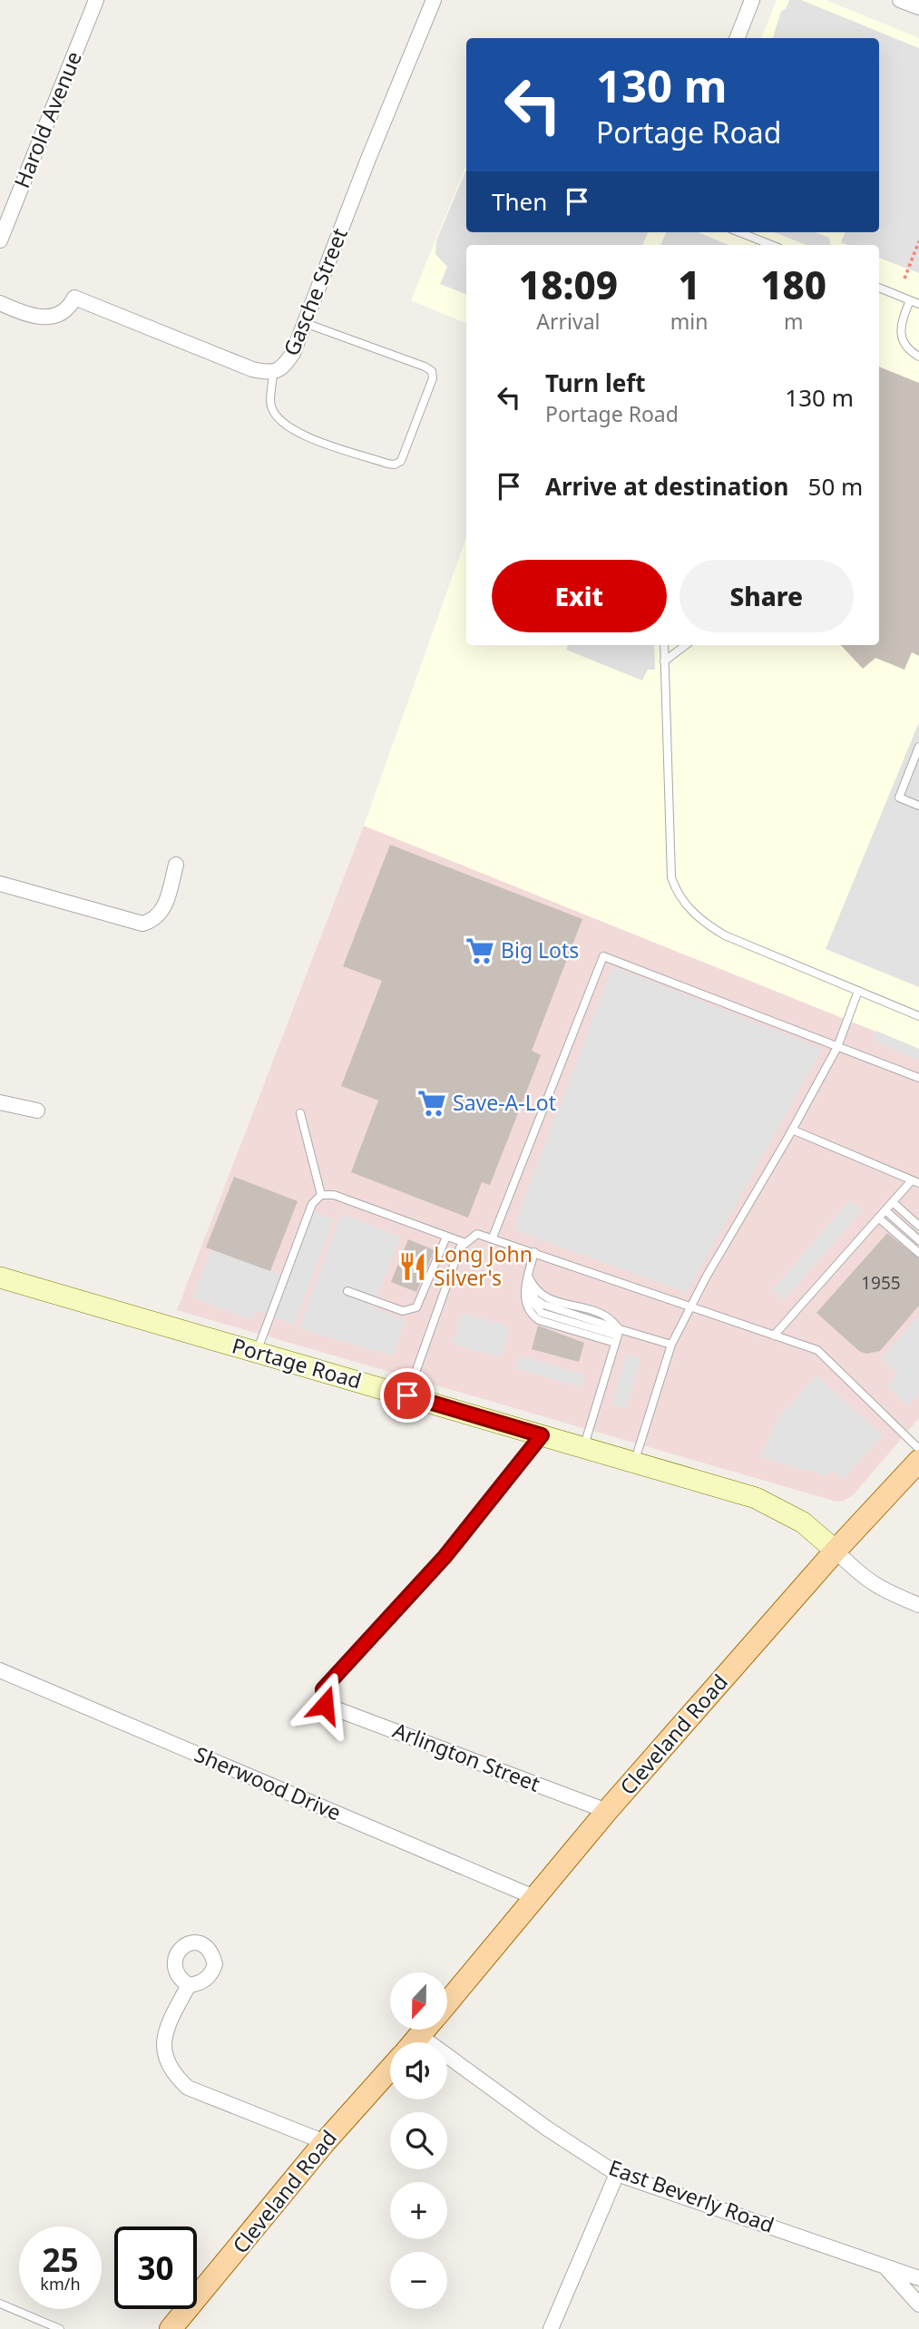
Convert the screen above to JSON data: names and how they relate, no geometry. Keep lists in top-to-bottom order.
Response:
{
  "streets": {
    "main road": ["Portage Road", "Cleveland Road"],
    "street": [
      "Harold Avenue",
      "Gasche Street",
      "Arlington Street",
      "Sherwood Drive",
      "East Beverly Road"
    ]
  },
  "crossings": [
    ["Portage Road", "Cleveland Road"],
    ["Portage Road", "Arlington Street"],
    ["Cleveland Road", "Arlington Street"],
    ["Cleveland Road", "Sherwood Drive"],
    ["Cleveland Road", "East Beverly Road"]
  ],
  "places": {
    "supermarket": ["Big Lots", "Save-A-Lot"],
    "restaurant": ["Long John Silver's"]
  },
  "house_numbers": ["1955"],
  "north": "bottom",
  "page": {
    "turn": ["130 m", "Portage Road"],
    "then": "Then",
    "eta": [
      "18:09",
      "Arrival",
      "1",
      "min",
      "180",
      "m"
    ],
    "list": [
      {
        "name": "Turn left",
        "note": "Portage Road",
        "value": "130 m"
      },
      {
        "name": "Arrive at destination",
        "value": "50 m"
      }
    ],
    "buttons": ["Exit", "Share"],
    "map_buttons": ["+", "−"],
    "speed": "25 km/h",
    "limit": "30"
  }
}
